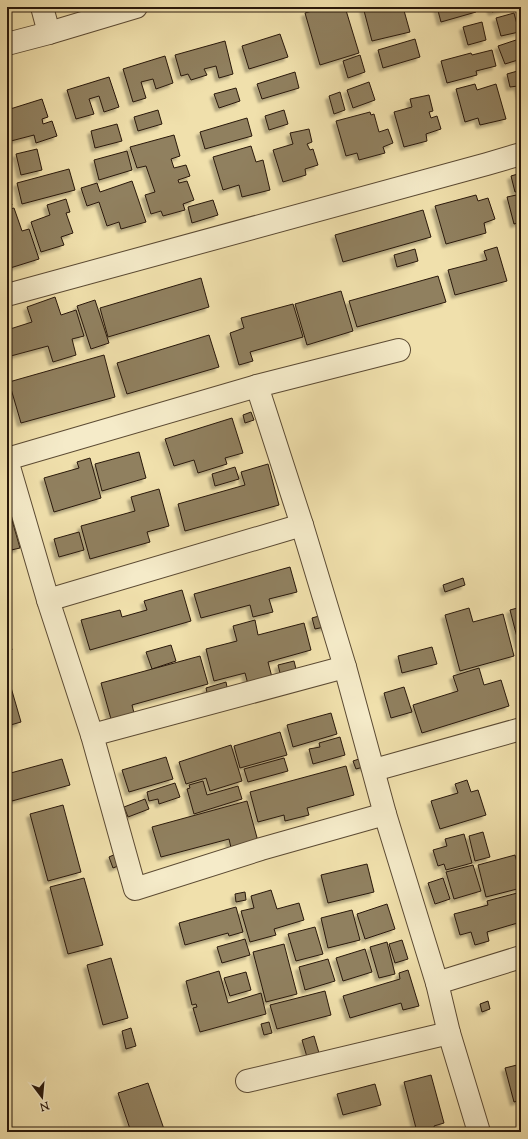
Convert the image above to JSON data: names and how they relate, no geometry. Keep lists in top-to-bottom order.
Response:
{
  "north": "bottom"
}
